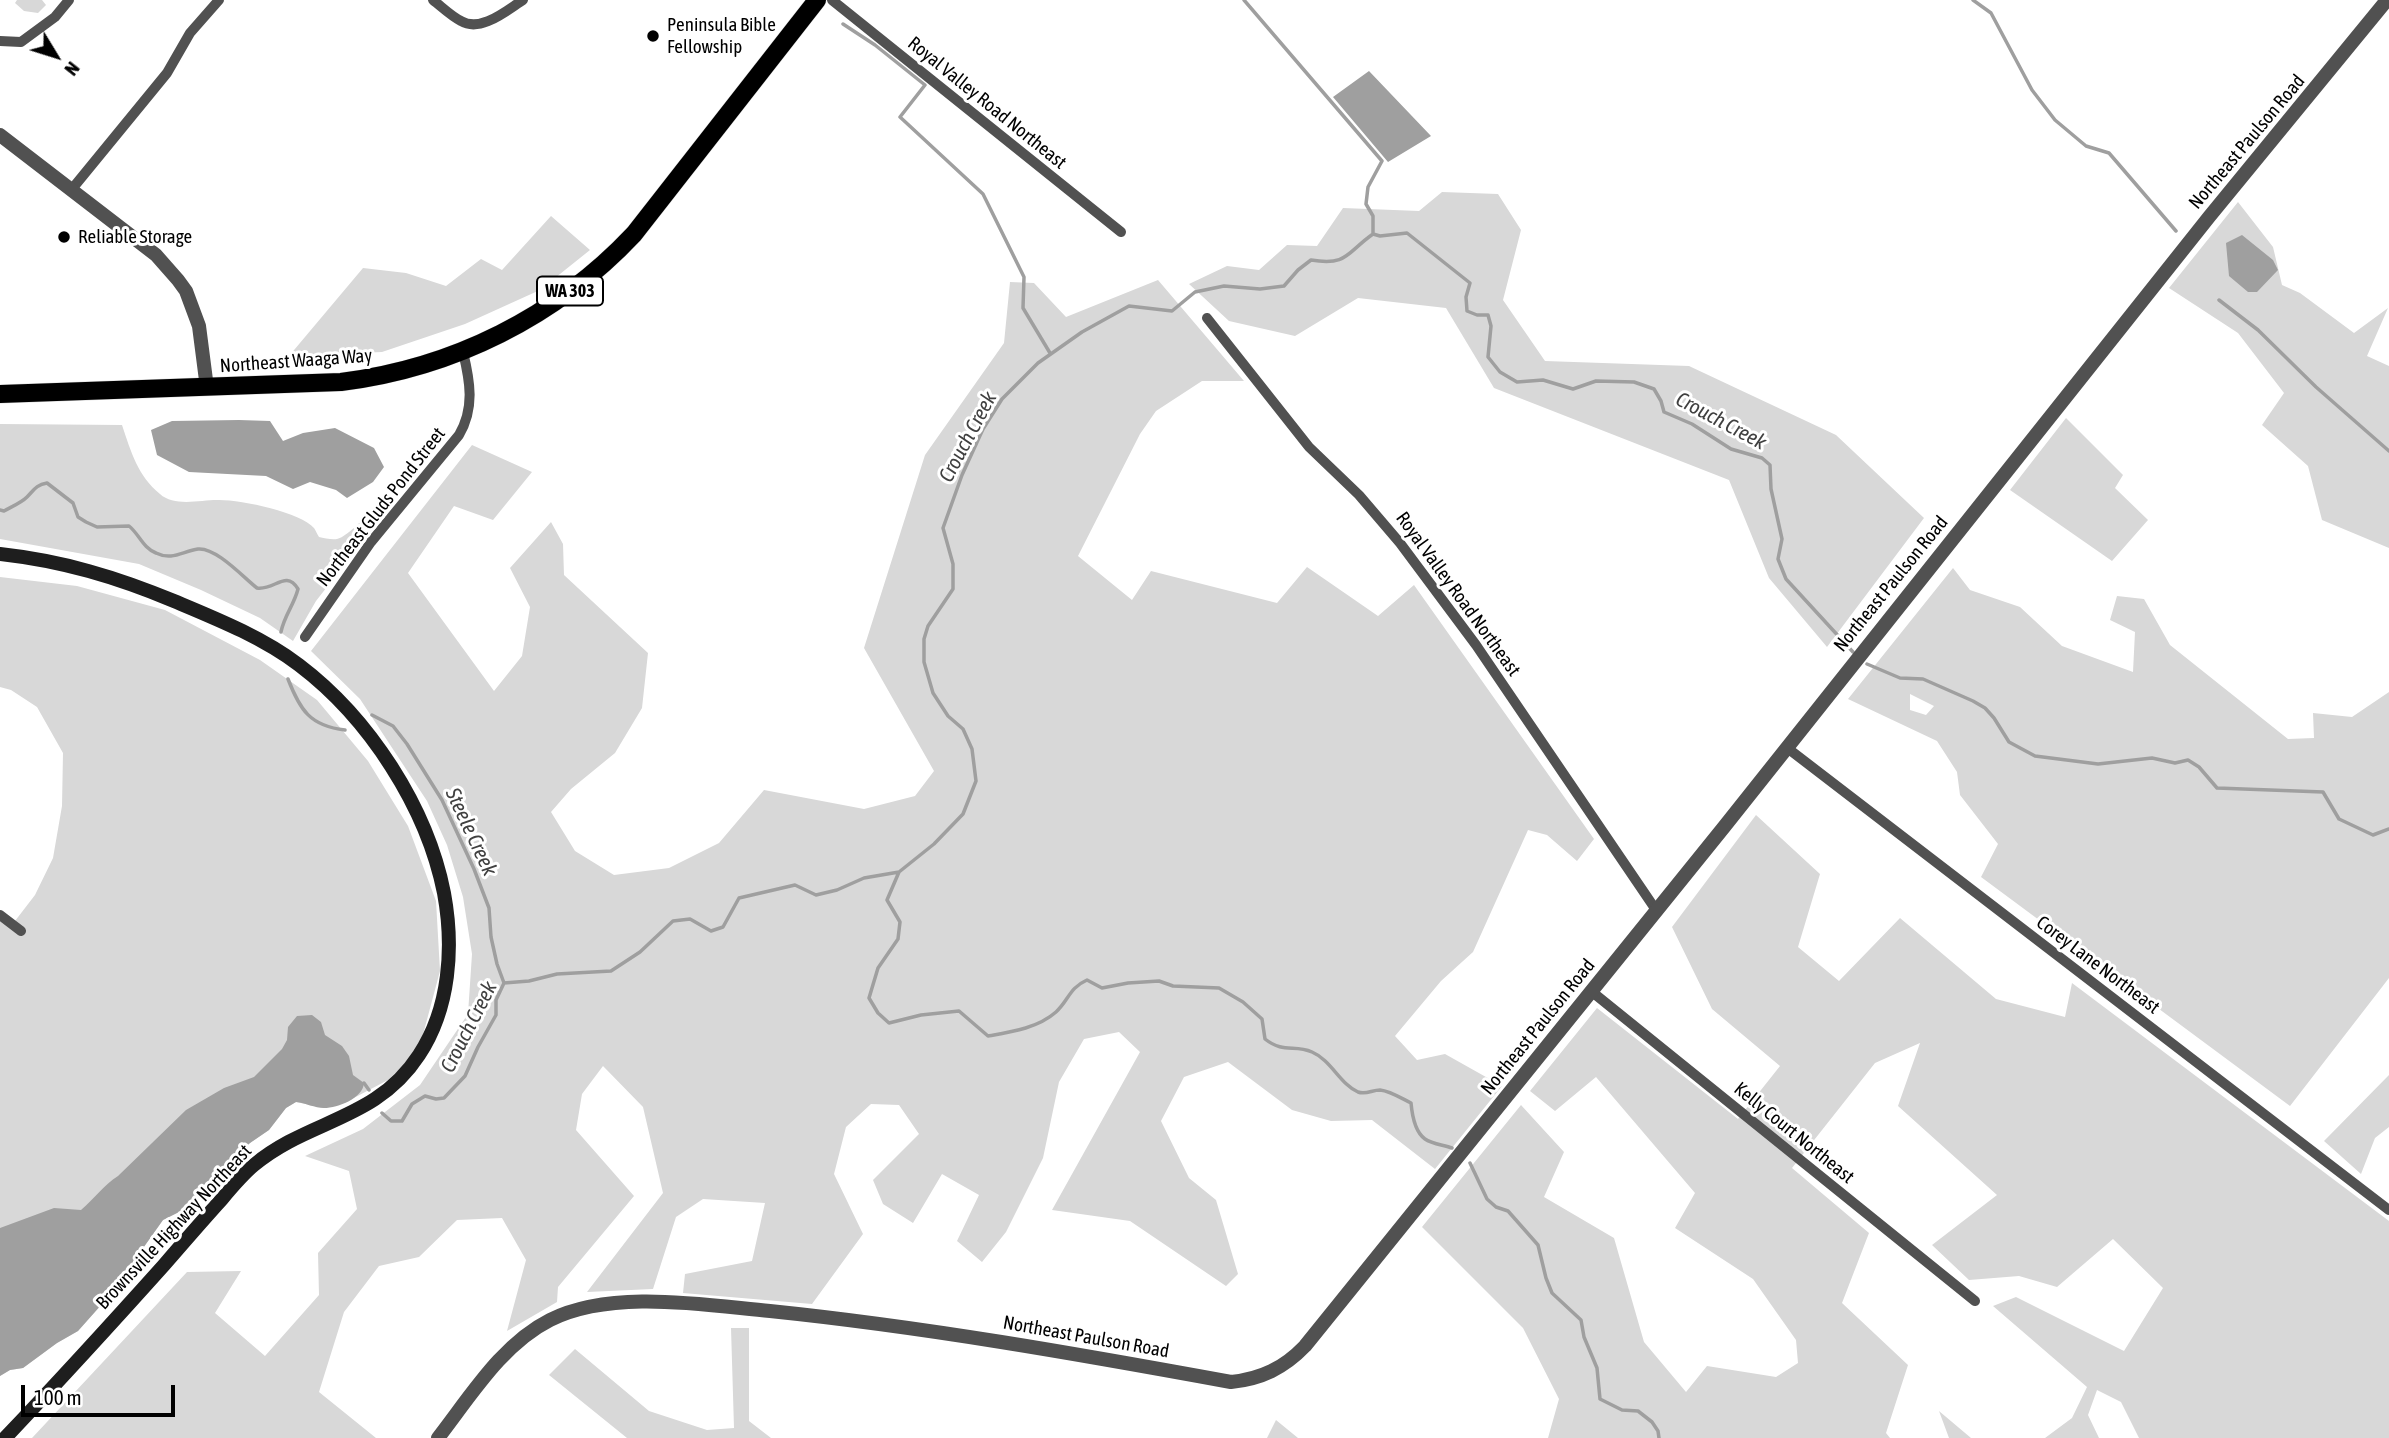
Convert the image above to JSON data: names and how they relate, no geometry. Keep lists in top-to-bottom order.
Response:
{
  "streets": {
    "highway": ["WA 303", "Northeast Waaga Way"],
    "main road": ["Brownsville Highway Northeast"],
    "street": [
      "Royal Valley Road Northeast",
      "Northeast Paulson Road",
      "Northeast Gluds Pond Street",
      "Corey Lane Northeast",
      "Kelly Court Northeast"
    ]
  },
  "crossings": [
    ["Royal Valley Road Northeast", "Northeast Paulson Road"],
    ["Northeast Paulson Road", "Corey Lane Northeast"],
    ["Northeast Paulson Road", "Kelly Court Northeast"],
    ["Northeast Waaga Way", "Northeast Gluds Pond Street"]
  ],
  "water": ["Crouch Creek", "Steele Creek"],
  "places": ["Peninsula Bible Fellowship", "Reliable Storage"],
  "scale_bar": "100 m",
  "north": "bottom right"
}
